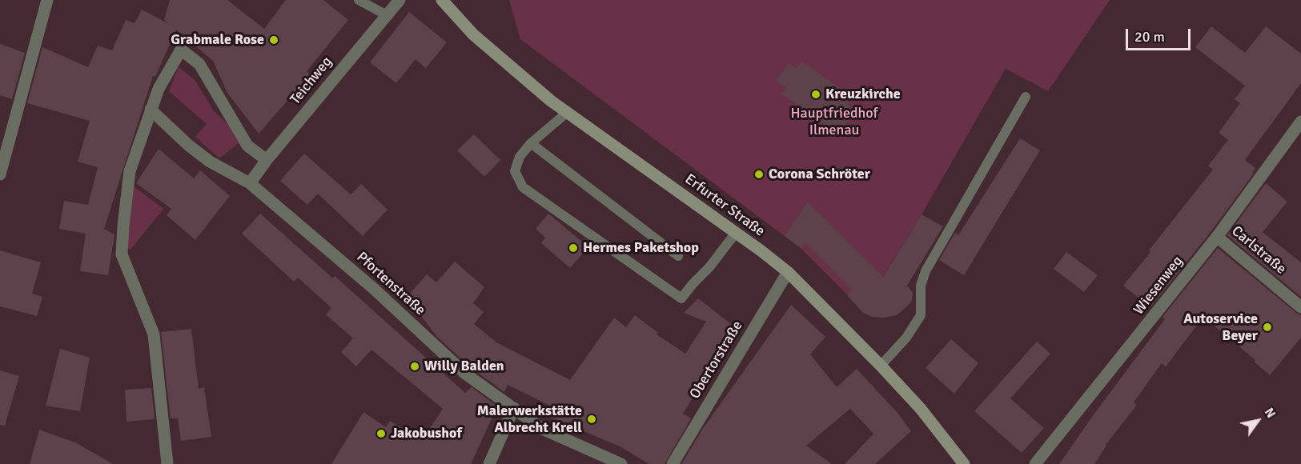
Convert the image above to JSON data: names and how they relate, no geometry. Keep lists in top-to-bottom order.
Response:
{
  "streets": {
    "main road": ["Erfurter Straße"],
    "street": [
      "Teichweg",
      "Carlstraße",
      "Pfortenstraße",
      "Wiesenweg",
      "Obertorstraße"
    ]
  },
  "crossings": [
    ["Teichweg", "Pfortenstraße"],
    ["Erfurter Straße", "Obertorstraße"],
    ["Carlstraße", "Wiesenweg"]
  ],
  "parks": ["Hauptfriedhof Ilmenau"],
  "places": [
    "Grabmale Rose",
    "Kreuzkirche",
    "Corona Schröter",
    "Hermes Paketshop",
    "Autoservice Beyer",
    "Willy Balden",
    "Malerwerkstätte Albrecht Krell",
    "Jakobushof"
  ],
  "scale_bar": "20 m",
  "north": "top right"
}
